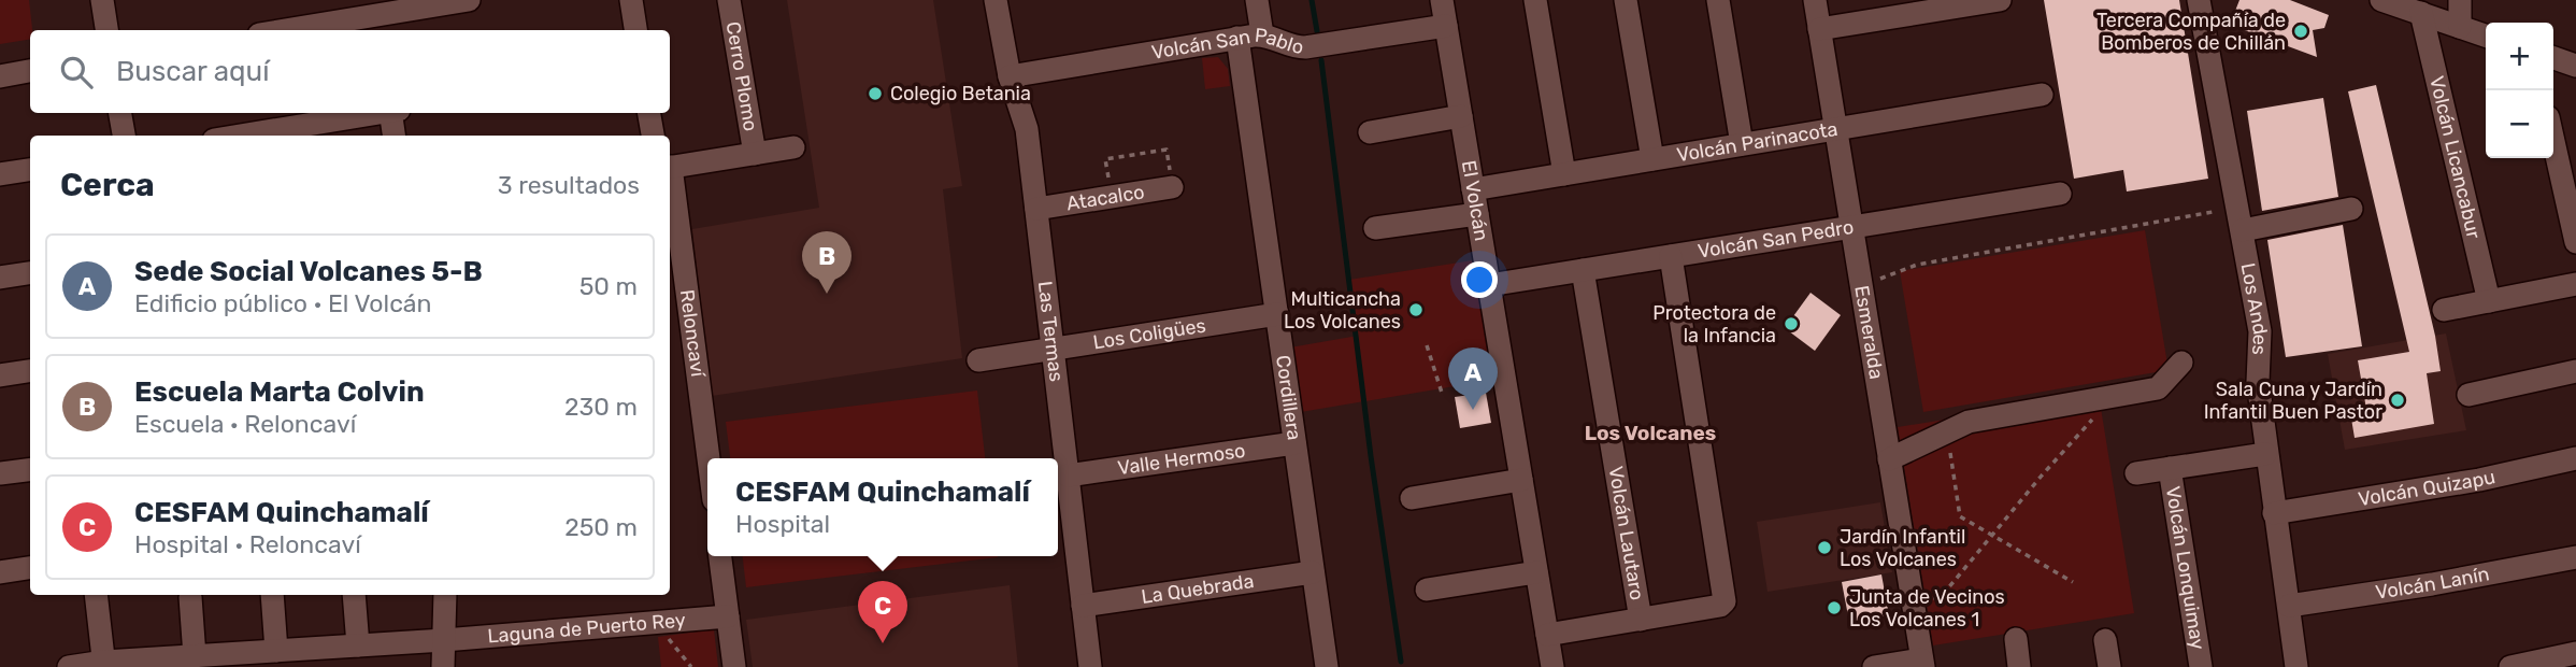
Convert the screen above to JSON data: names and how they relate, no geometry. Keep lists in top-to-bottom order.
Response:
{
  "streets": {
    "street": [
      "Volcán San Pablo",
      "Cerro Plomo",
      "Volcán Parinacota",
      "Volcán Licancabur",
      "Atacalco",
      "El Volcán",
      "Volcán San Pedro",
      "Los Andes",
      "Las Termas",
      "Reloncaví",
      "Los Coligües",
      "Esmeralda",
      "Cordillera",
      "Valle Hermoso",
      "Volcán Quizapu",
      "Volcán Lautaro",
      "Volcán Lonquimay",
      "Volcán Lanín",
      "La Quebrada",
      "Laguna de Puerto Rey"
    ]
  },
  "crossings": [
    ["Volcán San Pablo", "El Volcán"],
    ["Volcán San Pablo", "Las Termas"],
    ["Volcán San Pablo", "Cordillera"],
    ["Volcán Parinacota", "El Volcán"],
    ["Volcán Parinacota", "Esmeralda"],
    ["Atacalco", "Las Termas"],
    ["El Volcán", "Volcán San Pedro"],
    ["Volcán San Pedro", "Esmeralda"],
    ["Volcán San Pedro", "Volcán Lautaro"],
    ["Los Andes", "Volcán Quizapu"],
    ["Los Andes", "Volcán Lanín"],
    ["Las Termas", "Los Coligües"],
    ["Las Termas", "Valle Hermoso"],
    ["Las Termas", "La Quebrada"],
    ["Los Coligües", "Cordillera"],
    ["Cordillera", "Valle Hermoso"],
    ["Cordillera", "La Quebrada"]
  ],
  "districts": ["Los Volcanes"],
  "places": [
    "Tercera Compañía de Bomberos de Chillán",
    "Colegio Betania",
    "Multicancha Los Volcanes",
    "Protectora de la Infancia",
    "Sala Cuna y Jardín Infantil Buen Pastor",
    "Jardín Infantil Los Volcanes",
    "Junta de Vecinos Los Volcanes 1"
  ],
  "page": {
    "map_buttons": ["+", "−"],
    "search": "Buscar aquí",
    "heading": ["Cerca", "3 resultados"],
    "pins": ["B", "A", "C"],
    "list": [
      {
        "mark": "A",
        "name": "Sede Social Volcanes 5-B",
        "note": "Edificio público · El Volcán",
        "value": "50 m"
      },
      {
        "mark": "B",
        "name": "Escuela Marta Colvin",
        "note": "Escuela · Reloncaví",
        "value": "230 m"
      },
      {
        "mark": "C",
        "name": "CESFAM Quinchamalí",
        "note": "Hospital · Reloncaví",
        "value": "250 m"
      }
    ],
    "popup": ["CESFAM Quinchamalí", "Hospital"]
  }
}
